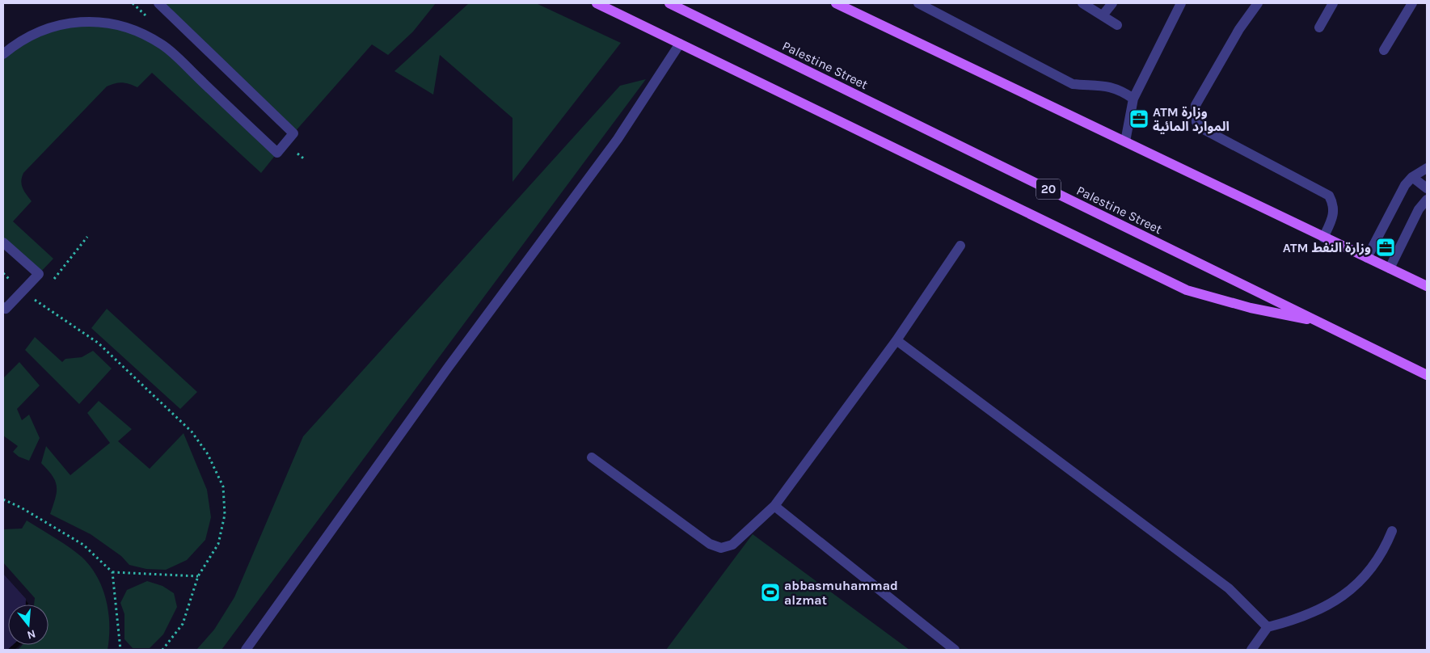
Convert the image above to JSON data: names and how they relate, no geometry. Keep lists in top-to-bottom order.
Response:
{
  "streets": {
    "main road": ["Palestine Street", "20"]
  },
  "places": {
    "office": ["ATM وزارة الموارد المائية", "ATM وزارة النفط"],
    "sports": ["abbasmuhammad alzmat"]
  },
  "north": "bottom"
}
